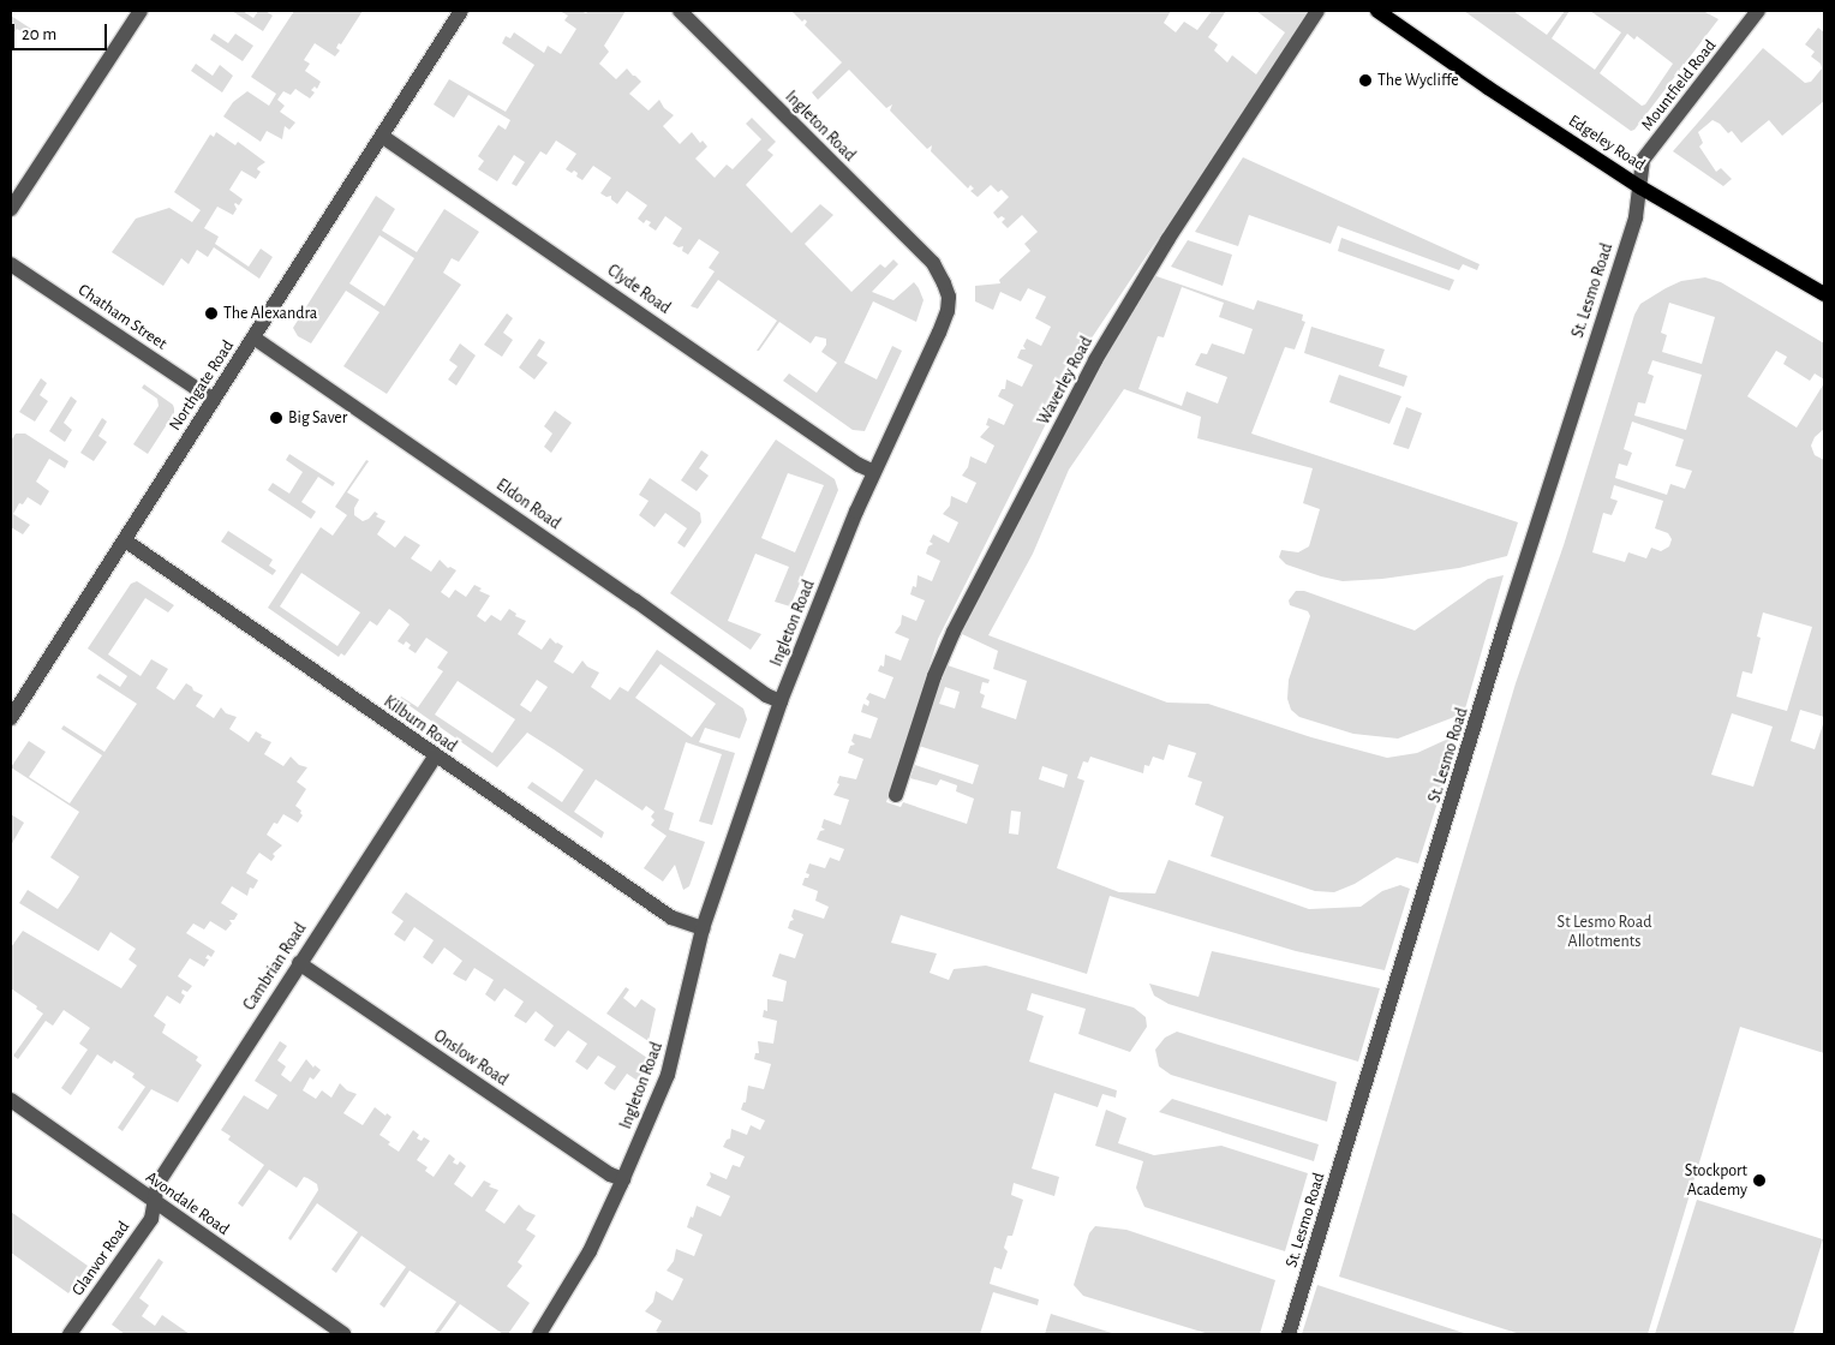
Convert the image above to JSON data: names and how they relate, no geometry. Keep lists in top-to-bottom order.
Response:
{
  "streets": {
    "main road": ["Edgeley Road"],
    "street": [
      "Mountfield Road",
      "Ingleton Road",
      "Clyde Road",
      "St. Lesmo Road",
      "Chatham Street",
      "Waverley Road",
      "Northgate Road",
      "Eldon Road",
      "Kilburn Road",
      "Cambrian Road",
      "Onslow Road",
      "Avondale Road",
      "Glanvor Road"
    ]
  },
  "crossings": [
    ["Mountfield Road", "Edgeley Road"],
    ["Mountfield Road", "St. Lesmo Road"],
    ["Ingleton Road", "Clyde Road"],
    ["Ingleton Road", "Eldon Road"],
    ["Ingleton Road", "Kilburn Road"],
    ["Ingleton Road", "Onslow Road"],
    ["Edgeley Road", "St. Lesmo Road"],
    ["Clyde Road", "Northgate Road"],
    ["Chatham Street", "Northgate Road"],
    ["Northgate Road", "Eldon Road"],
    ["Northgate Road", "Kilburn Road"],
    ["Kilburn Road", "Cambrian Road"],
    ["Cambrian Road", "Onslow Road"],
    ["Cambrian Road", "Avondale Road"],
    ["Cambrian Road", "Glanvor Road"],
    ["Avondale Road", "Glanvor Road"]
  ],
  "parks": ["St Lesmo Road Allotments"],
  "places": [
    "The Wycliffe",
    "The Alexandra",
    "Big Saver",
    "Stockport Academy"
  ],
  "scale_bar": "20 m"
}
